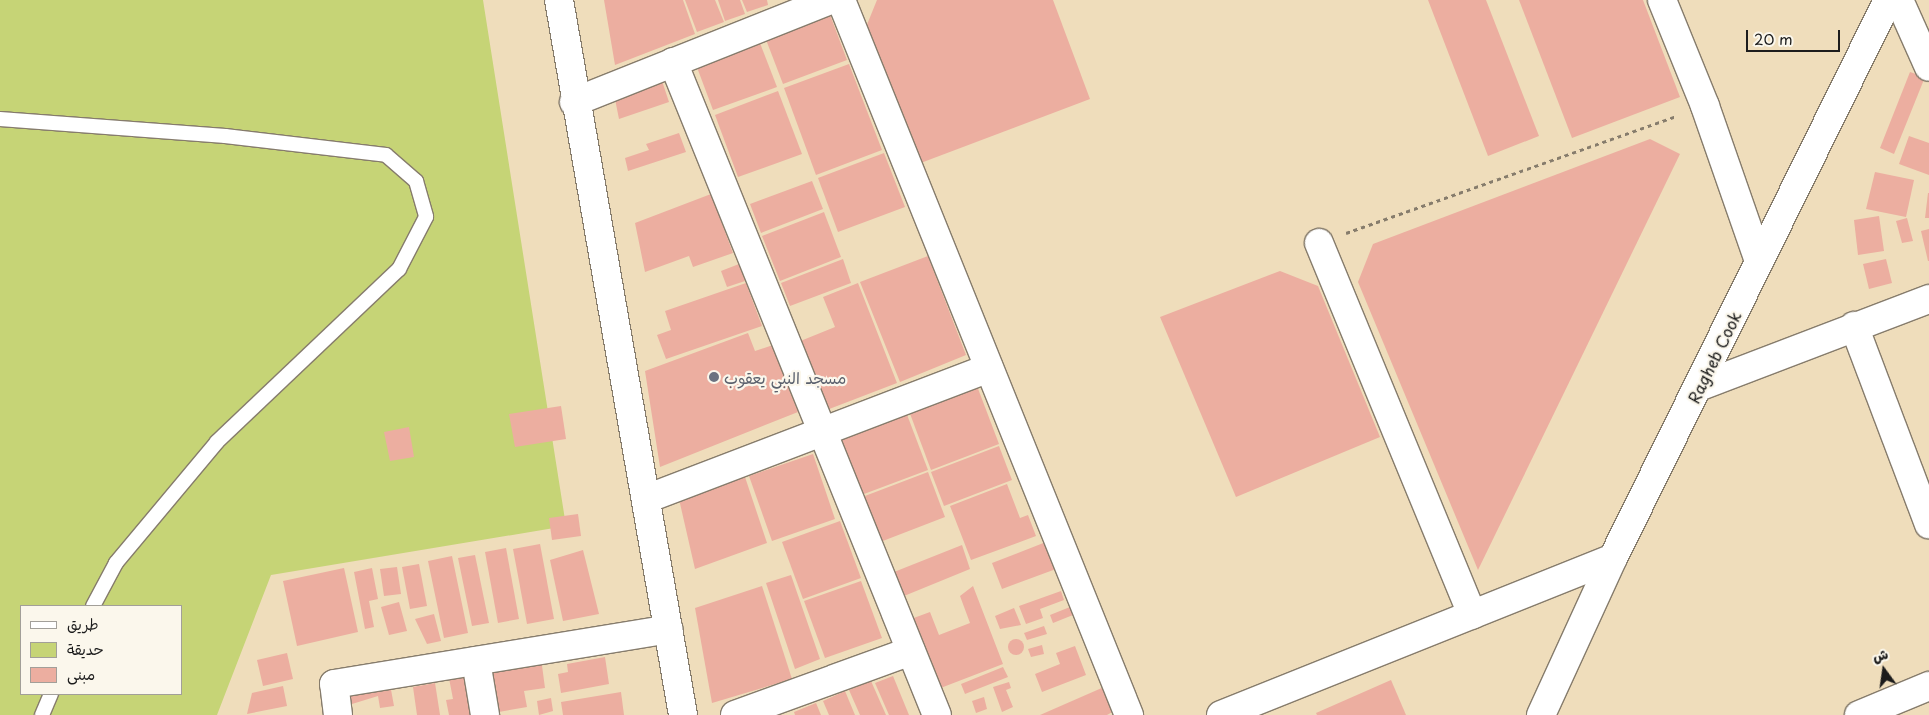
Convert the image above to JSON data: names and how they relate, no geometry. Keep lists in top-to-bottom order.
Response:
{
  "streets": {
    "street": ["Ragheb Cook"]
  },
  "places": ["مسجد النبي يعقوب"],
  "legend": ["طريق", "حديقة", "مبنى"],
  "scale_bar": "20 m",
  "north": "top"
}
